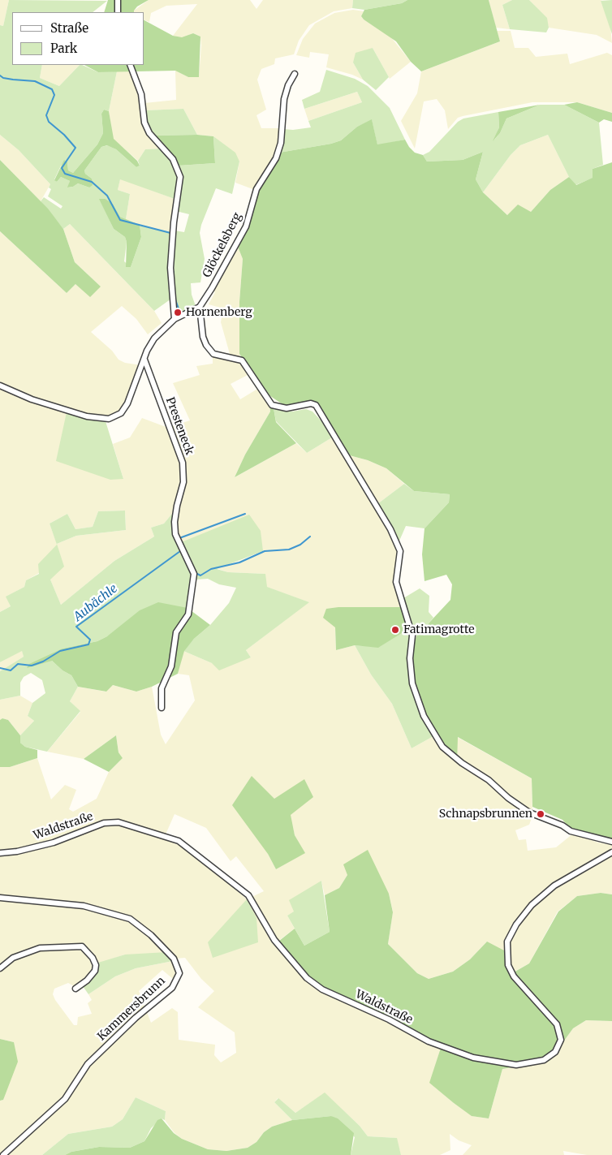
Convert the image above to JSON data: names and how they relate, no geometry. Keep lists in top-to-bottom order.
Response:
{
  "streets": {
    "street": [
      "Glöckelsberg",
      "Presteneck",
      "Waldstraße",
      "Kammersbrunn"
    ]
  },
  "water": ["Aubächle"],
  "places": ["Hornenberg", "Fatimagrotte", "Schnapsbrunnen"],
  "legend": ["Straße", "Park"]
}
